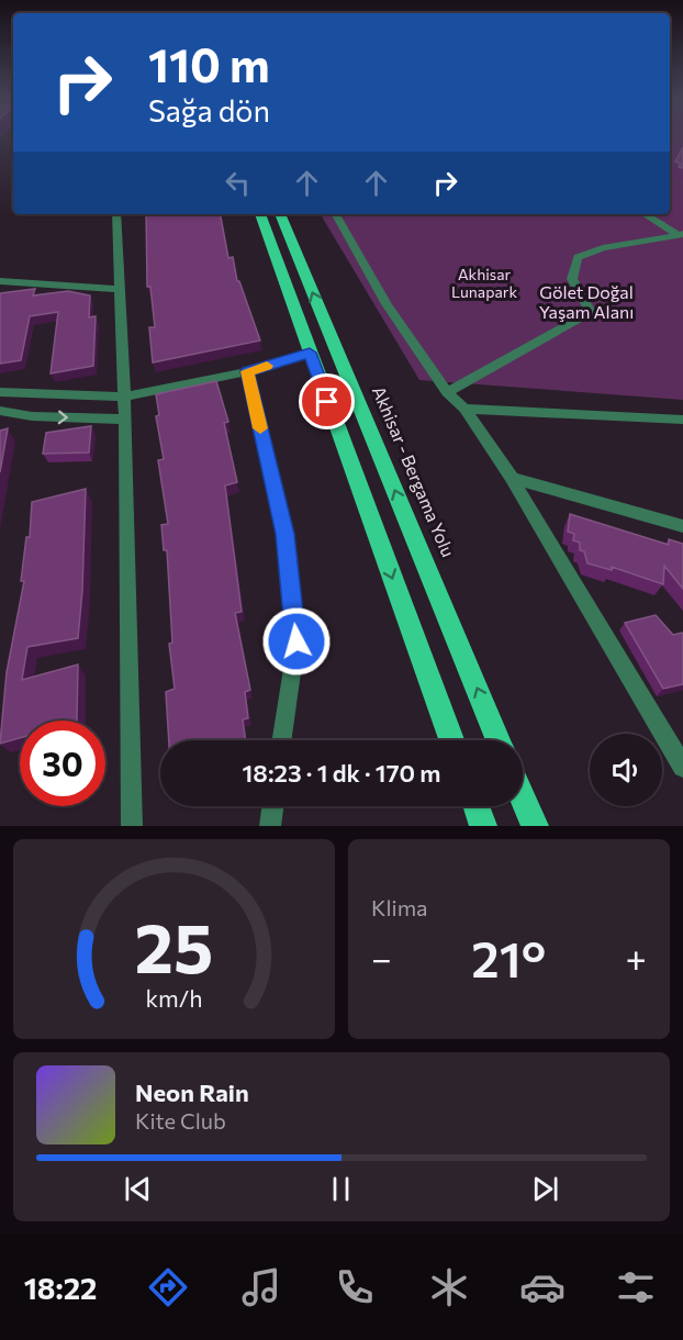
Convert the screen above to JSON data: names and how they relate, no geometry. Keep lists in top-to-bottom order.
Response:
{
  "streets": {
    "main road": ["Akhisar - Bergama Yolu"]
  },
  "parks": ["Akhisar Lunapark", "Gölet Doğal Yaşam Alanı"],
  "page": {
    "turn": ["110 m", "Sağa dön"],
    "limit": "30",
    "trip": "18:23 · 1 dk · 170 m",
    "tile": "Klima",
    "heat": ["−", "21°", "+"],
    "song": ["Neon Rain", "Kite Club"],
    "tabs": "18:22",
    "gauge": ["25", "km/h"]
  }
}
